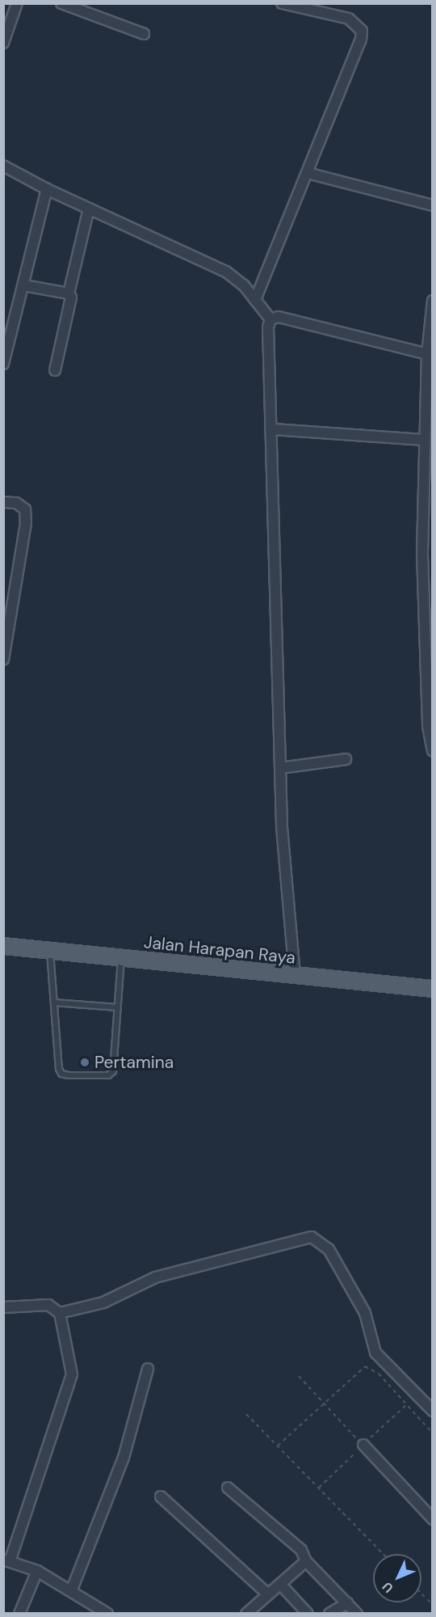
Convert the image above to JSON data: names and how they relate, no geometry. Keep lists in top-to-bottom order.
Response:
{
  "streets": {
    "main road": ["Jalan Harapan Raya"]
  },
  "places": ["Pertamina"],
  "north": "bottom left"
}
